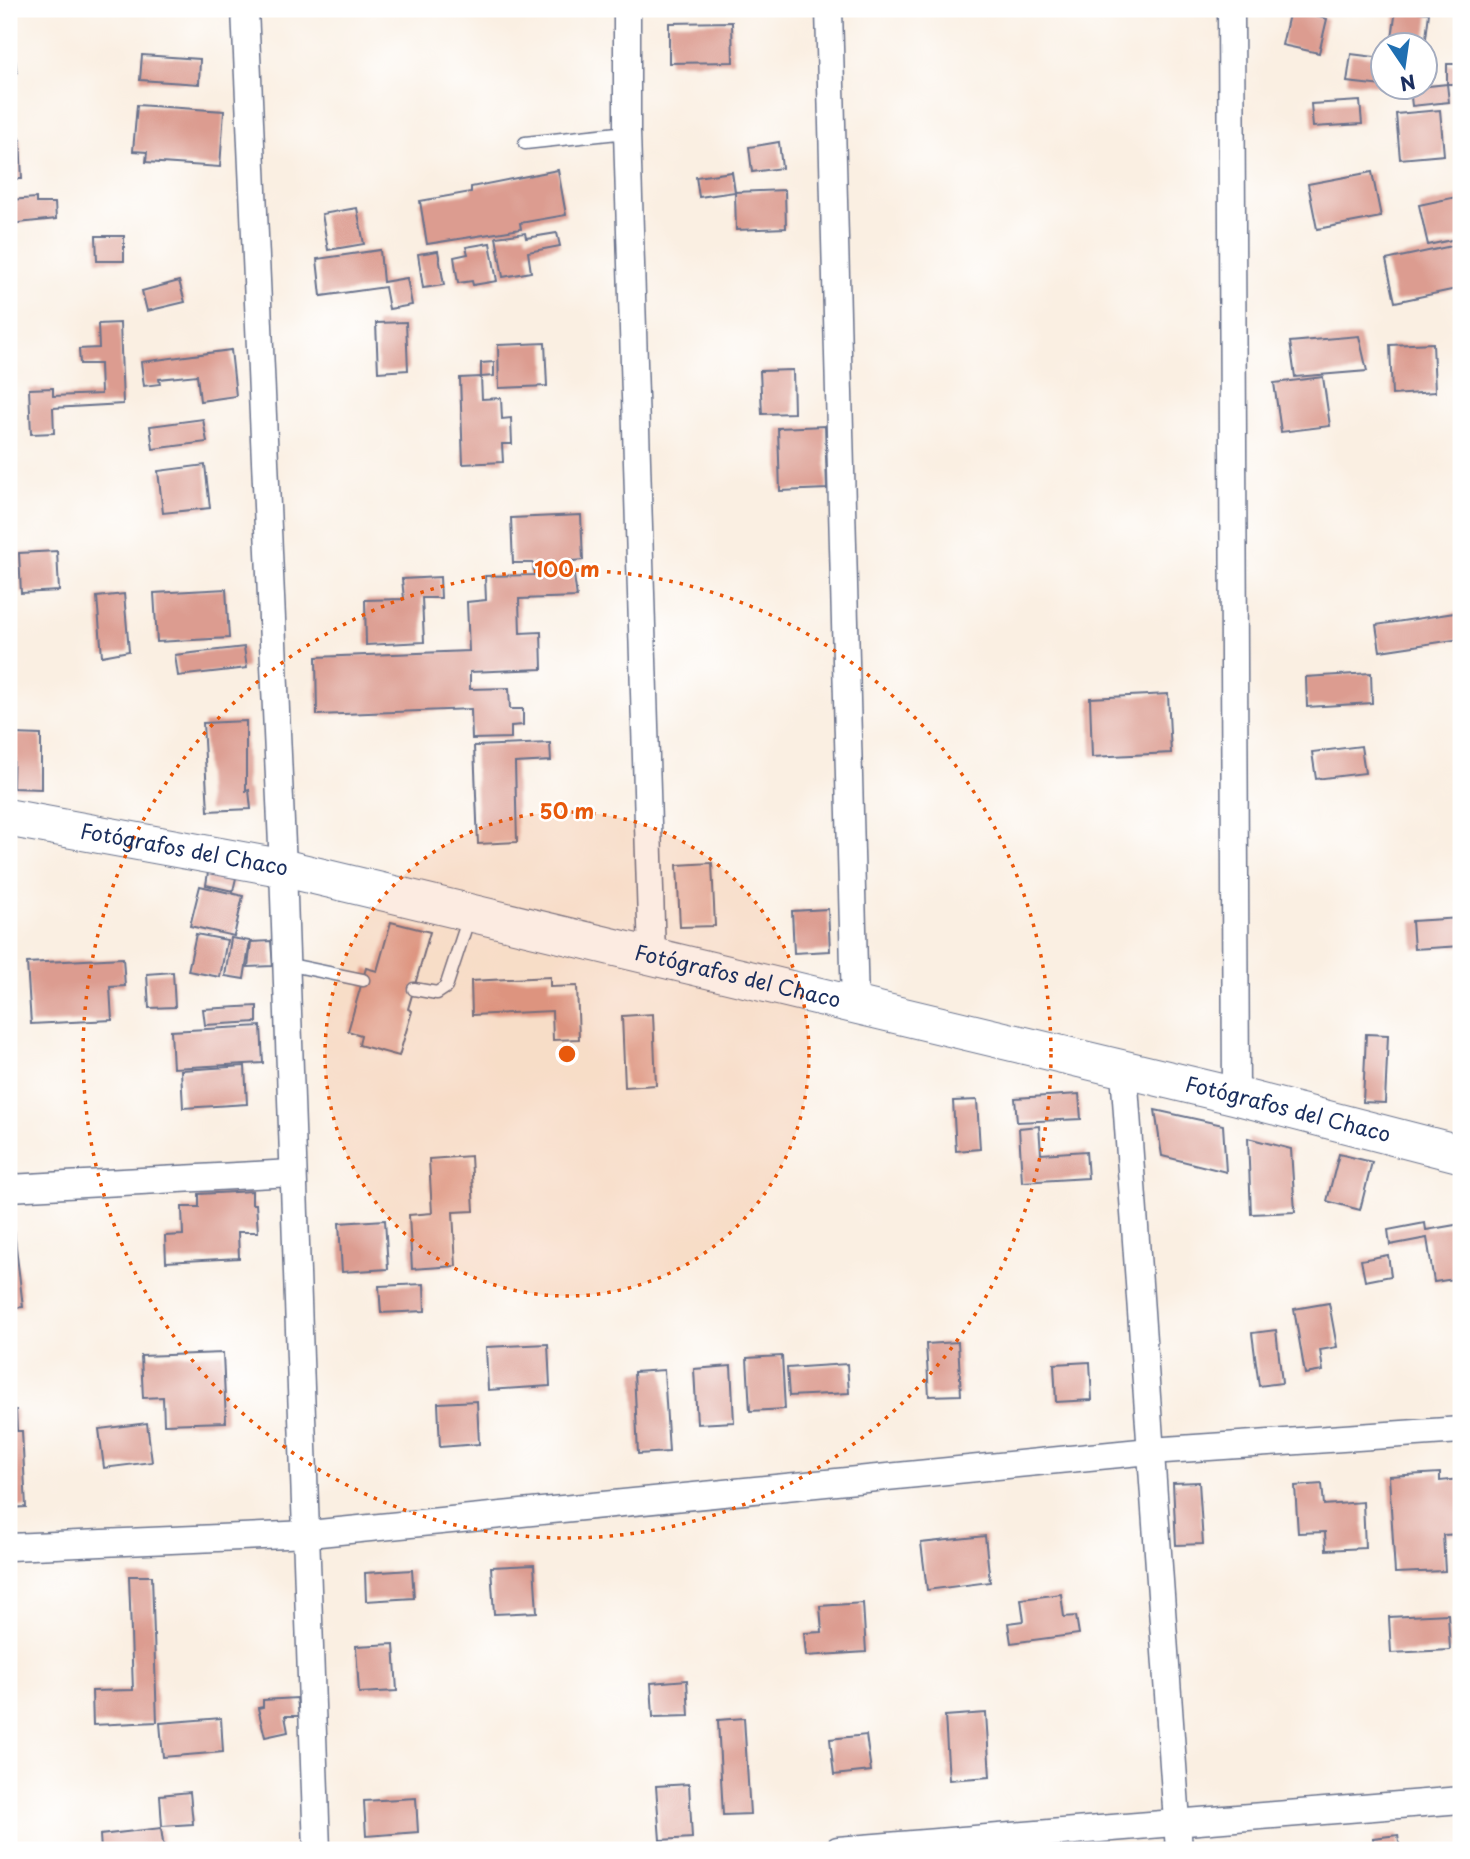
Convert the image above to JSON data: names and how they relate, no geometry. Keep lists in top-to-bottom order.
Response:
{
  "streets": {
    "street": ["Fotógrafos del Chaco"]
  },
  "north": "bottom",
  "rings": ["100 m", "50 m"]
}
